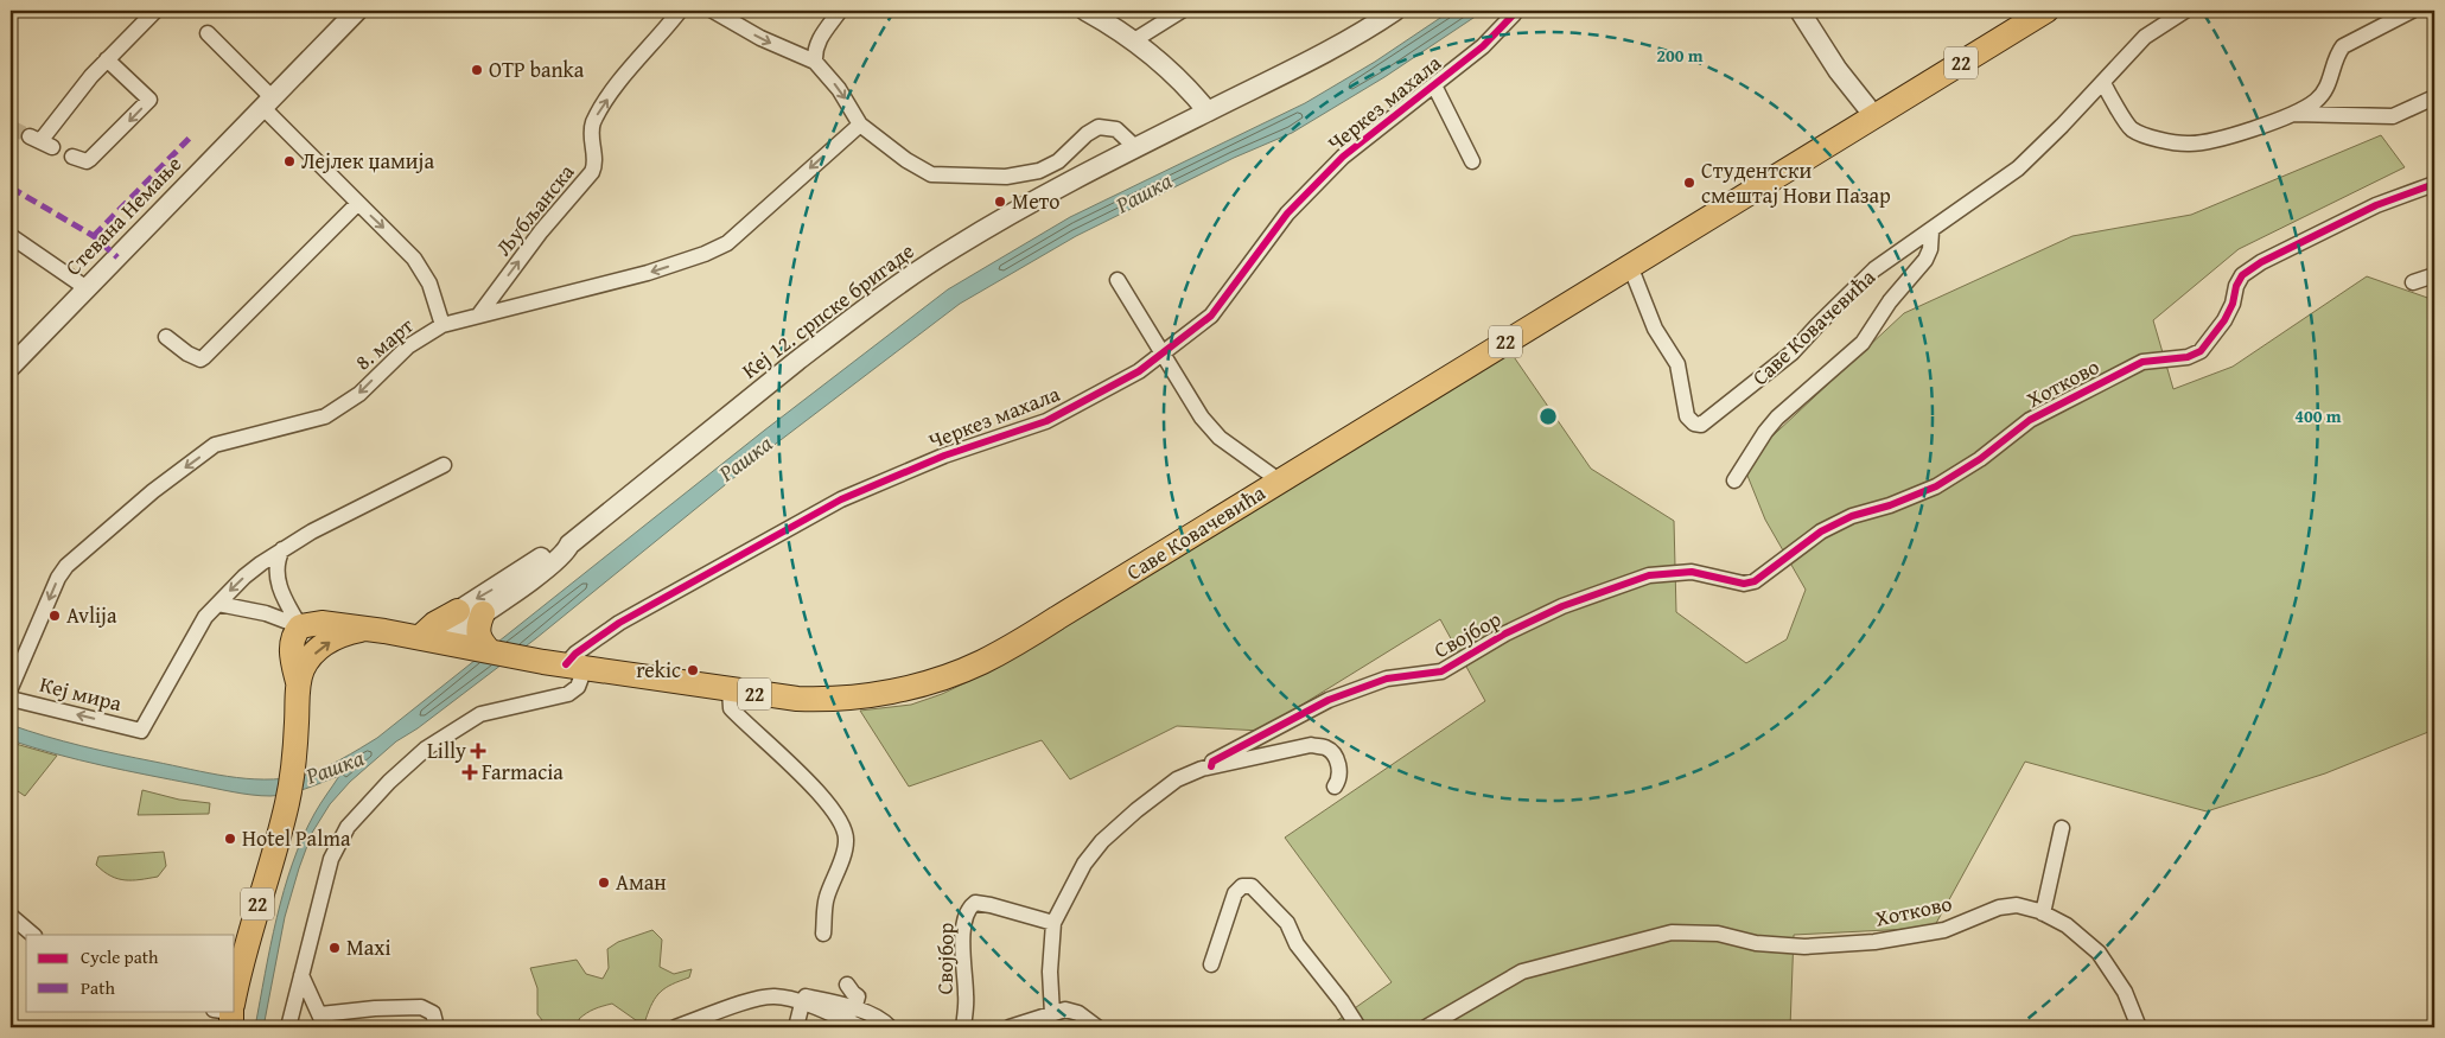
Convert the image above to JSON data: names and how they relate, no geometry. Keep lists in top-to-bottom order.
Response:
{
  "streets": {
    "main road": ["22", "Саве Ковачевића"],
    "street": [
      "Черкез махала",
      "Љубљанска",
      "Стевана Немање",
      "Кеј 12. српске бригаде",
      "8. март",
      "Хотково",
      "Својбор",
      "Кеј мира"
    ]
  },
  "crossings": [
    ["22", "Черкез махала"],
    ["22", "Кеј 12. српске бригаде"],
    ["22", "Саве Ковачевића"],
    ["Черкез махала", "Саве Ковачевића"],
    ["Љубљанска", "8. март"],
    ["Хотково", "Својбор"]
  ],
  "one_way": ["Љубљанска", "8. март", "Кеј мира"],
  "water": ["Рашка"],
  "places": {
    "other": [
      "OTP banka",
      "Лејлек џамија",
      "Студентски смештај Нови Пазар",
      "Мето",
      "Avlija",
      "rekic",
      "Hotel Palma",
      "Аман",
      "Maxi"
    ],
    "health": ["Lilly", "Farmacia"]
  },
  "legend": ["Cycle path", "Path"],
  "rings": ["200 m", "400 m"]
}
